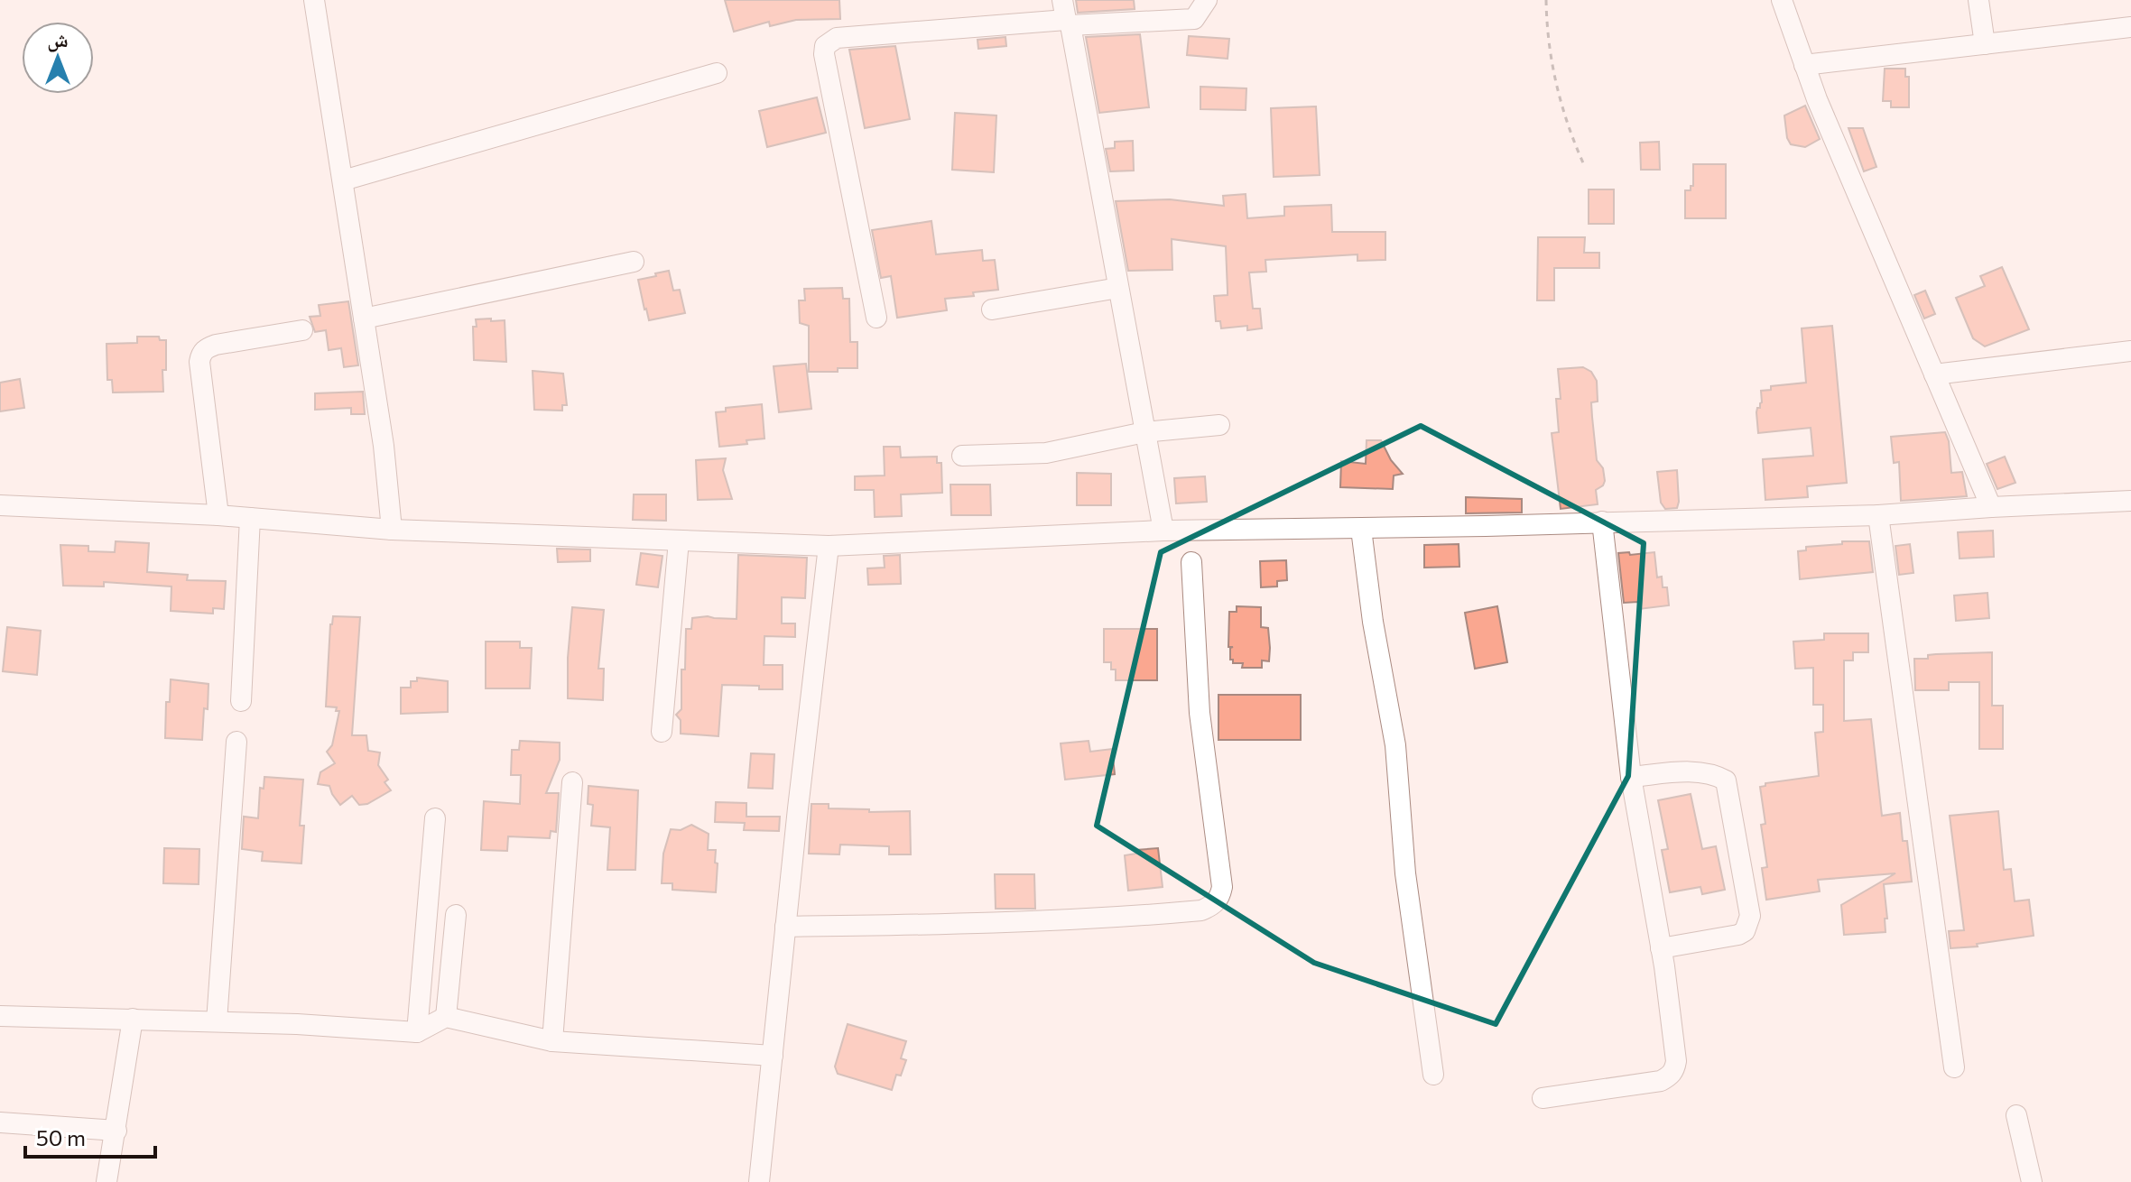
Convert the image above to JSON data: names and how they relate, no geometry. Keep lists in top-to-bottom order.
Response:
{
  "scale_bar": "50 m",
  "north": "top"
}
